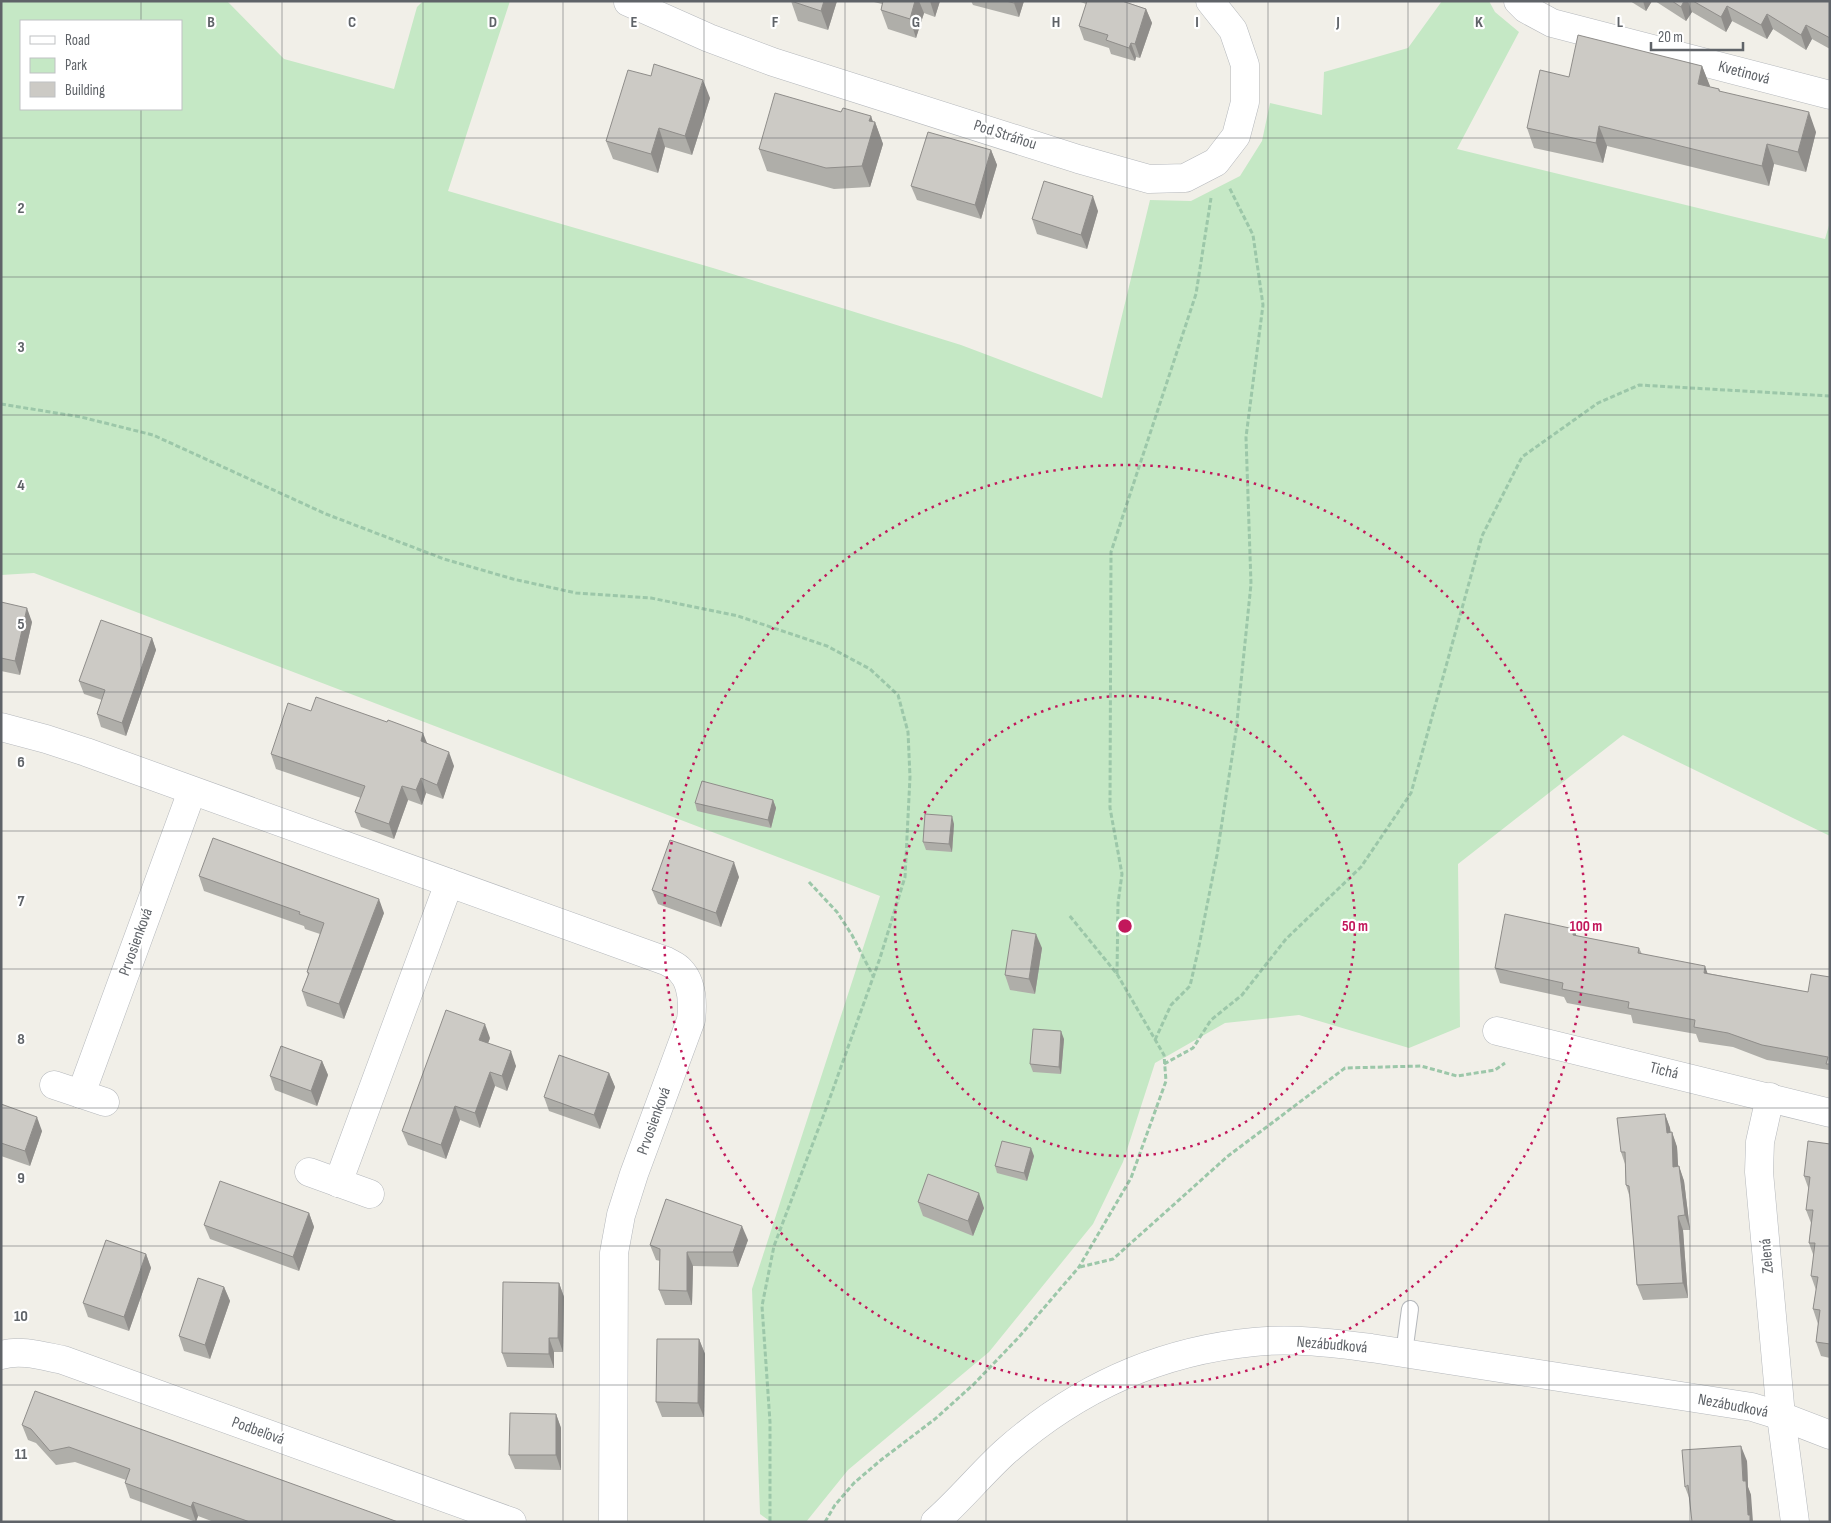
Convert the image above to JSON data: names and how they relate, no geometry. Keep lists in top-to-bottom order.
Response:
{
  "streets": {
    "street": [
      "Kvetinová",
      "Pod Stráňou",
      "Prvosienková",
      "Tichá",
      "Zelená",
      "Nezábudková",
      "Podbeľová"
    ]
  },
  "crossings": [
    ["Tichá", "Zelená"],
    ["Zelená", "Nezábudková"]
  ],
  "legend": ["Road", "Park", "Building"],
  "scale_bar": "20 m",
  "grid": {
    "columns": [
      "B",
      "C",
      "D",
      "E",
      "F",
      "G",
      "H",
      "I",
      "J",
      "K",
      "L"
    ],
    "rows": [
      "2",
      "3",
      "4",
      "5",
      "6",
      "7",
      "8",
      "9",
      "10",
      "11"
    ]
  },
  "rings": ["50 m", "100 m"]
}
